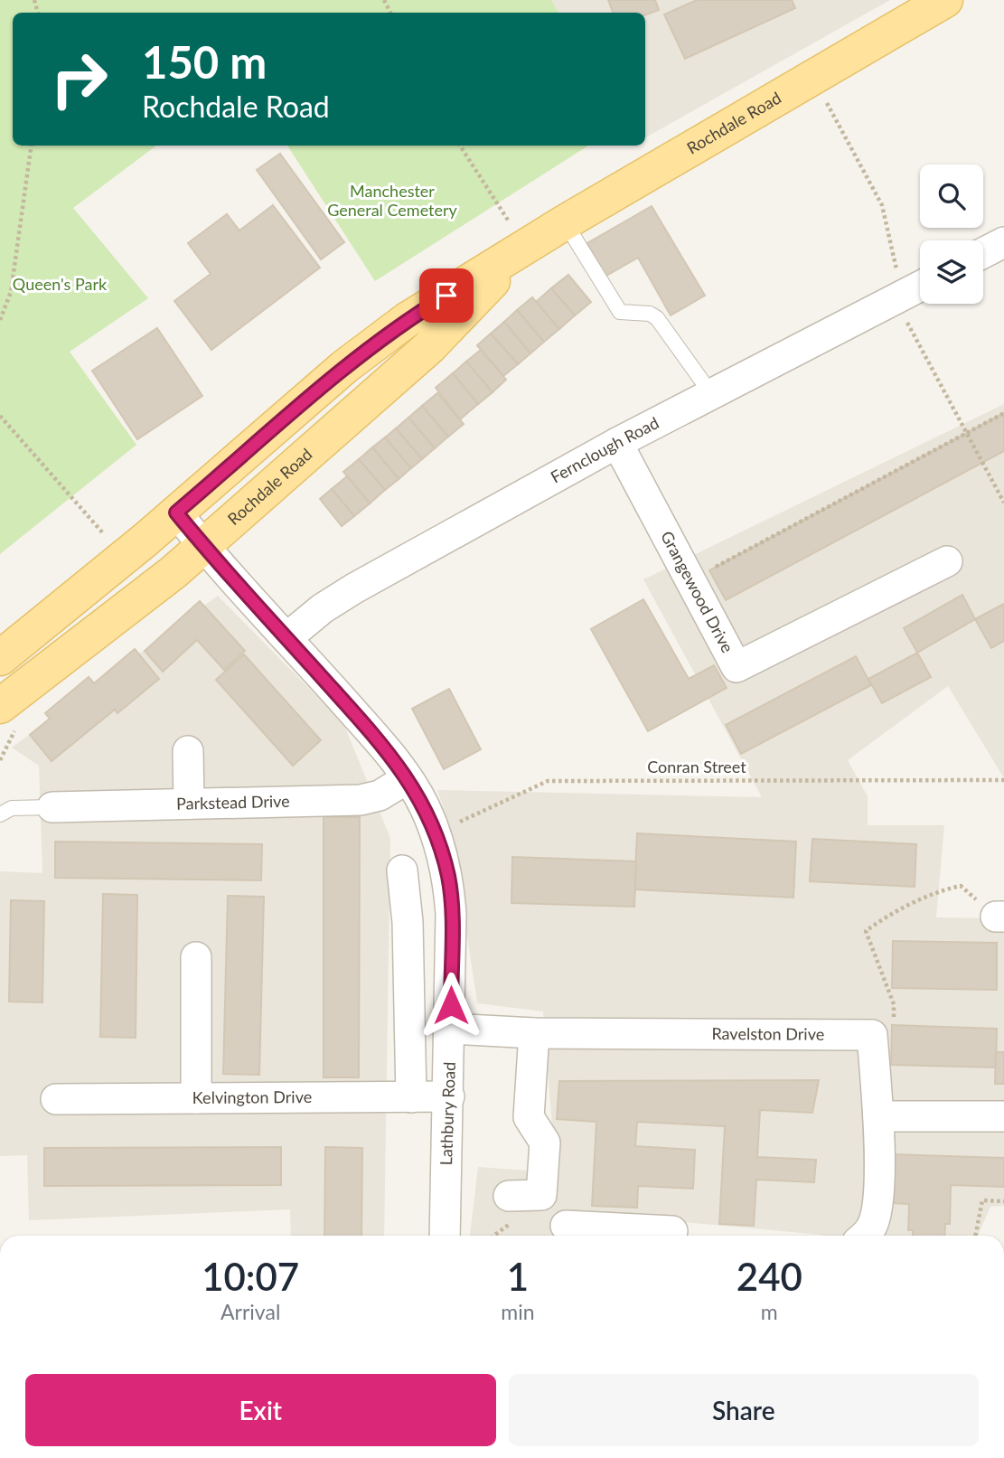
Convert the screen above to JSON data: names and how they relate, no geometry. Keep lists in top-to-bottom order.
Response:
{
  "streets": {
    "main road": ["Rochdale Road"],
    "street": [
      "Fernclough Road",
      "Grangewood Drive",
      "Parkstead Drive",
      "Ravelston Drive",
      "Kelvington Drive",
      "Lathbury Road"
    ],
    "path": ["Conran Street"]
  },
  "crossings": [
    ["Rochdale Road", "Lathbury Road"],
    ["Fernclough Road", "Grangewood Drive"],
    ["Fernclough Road", "Lathbury Road"],
    ["Parkstead Drive", "Lathbury Road"],
    ["Ravelston Drive", "Lathbury Road"],
    ["Kelvington Drive", "Lathbury Road"]
  ],
  "parks": ["Manchester General Cemetery", "Queen's Park"],
  "page": {
    "turn": ["150 m", "Rochdale Road"],
    "eta": [
      "10:07",
      "Arrival",
      "1",
      "min",
      "240",
      "m"
    ],
    "buttons": ["Exit", "Share"]
  }
}
